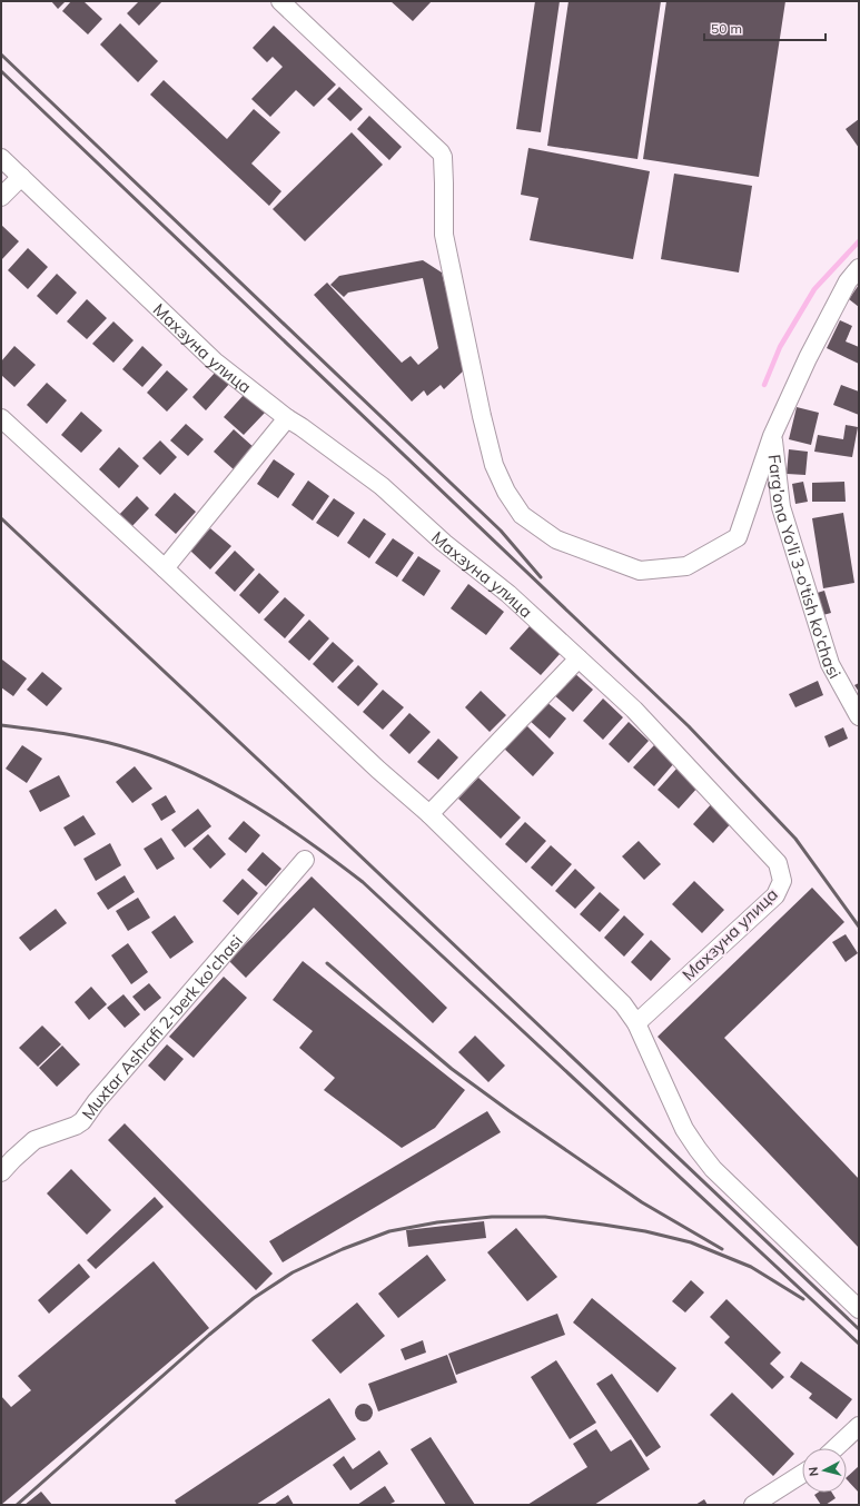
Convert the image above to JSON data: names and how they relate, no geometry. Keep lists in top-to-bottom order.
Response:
{
  "streets": {
    "street": ["Махзуна улица", "Farg'ona Yo'li 3-o'tish ko'chasi", "Muxtar Ashrafi 2-berk ko'chasi"]
  },
  "scale_bar": "50 m",
  "north": "left"
}
